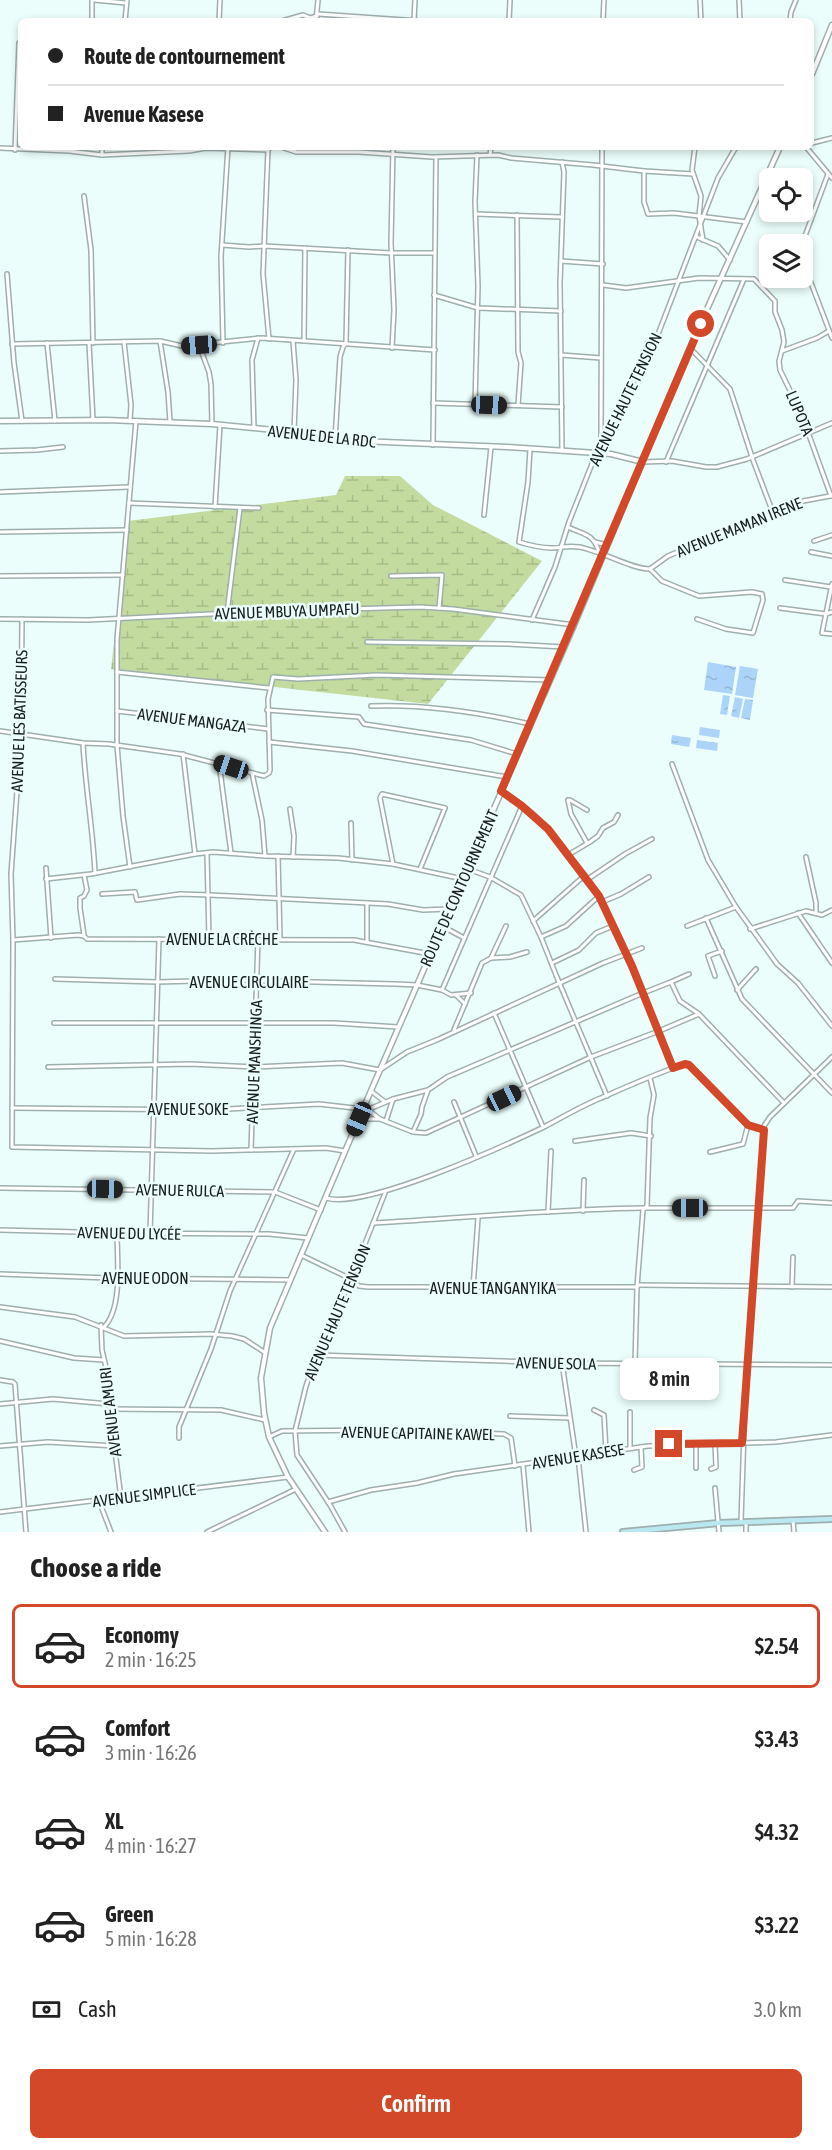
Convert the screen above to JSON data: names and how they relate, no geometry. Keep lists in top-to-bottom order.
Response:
{
  "streets": {
    "street": [
      "AVENUE HAUTE TENSION",
      "LUPOTA",
      "AVENUE DE LA RDC",
      "AVENUE MAMAN IRENE",
      "AVENUE MBUYA UMPAFU",
      "AVENUE MANGAZA",
      "AVENUE LES BATISSEURS",
      "ROUTE DE CONTOURNEMENT",
      "AVENUE LA CRÈCHE",
      "AVENUE CIRCULAIRE",
      "AVENUE MANSHINGA",
      "AVENUE SOKE",
      "AVENUE RULCA",
      "AVENUE DU LYCÉE",
      "AVENUE ODON",
      "AVENUE TANGANYIKA",
      "AVENUE SOLA",
      "AVENUE AMURI",
      "AVENUE CAPITAINE KAWEL",
      "AVENUE KASESE",
      "AVENUE SIMPLICE"
    ]
  },
  "crossings": [
    ["AVENUE HAUTE TENSION", "AVENUE DE LA RDC"],
    ["AVENUE HAUTE TENSION", "AVENUE MBUYA UMPAFU"],
    ["AVENUE HAUTE TENSION", "AVENUE TANGANYIKA"],
    ["AVENUE HAUTE TENSION", "AVENUE SOLA"],
    ["AVENUE HAUTE TENSION", "AVENUE CAPITAINE KAWEL"],
    ["AVENUE HAUTE TENSION", "AVENUE KASESE"],
    ["LUPOTA", "AVENUE MAMAN IRENE"],
    ["AVENUE DE LA RDC", "ROUTE DE CONTOURNEMENT"],
    ["AVENUE MBUYA UMPAFU", "AVENUE LES BATISSEURS"],
    ["AVENUE MBUYA UMPAFU", "ROUTE DE CONTOURNEMENT"],
    ["AVENUE LES BATISSEURS", "AVENUE LA CRÈCHE"],
    ["AVENUE LES BATISSEURS", "AVENUE SOKE"],
    ["ROUTE DE CONTOURNEMENT", "AVENUE LA CRÈCHE"],
    ["ROUTE DE CONTOURNEMENT", "AVENUE CIRCULAIRE"],
    ["ROUTE DE CONTOURNEMENT", "AVENUE SOKE"],
    ["ROUTE DE CONTOURNEMENT", "AVENUE RULCA"],
    ["ROUTE DE CONTOURNEMENT", "AVENUE DU LYCÉE"],
    ["ROUTE DE CONTOURNEMENT", "AVENUE ODON"],
    ["ROUTE DE CONTOURNEMENT", "AVENUE TANGANYIKA"],
    ["ROUTE DE CONTOURNEMENT", "AVENUE SIMPLICE"],
    ["AVENUE LA CRÈCHE", "AVENUE MANSHINGA"],
    ["AVENUE CIRCULAIRE", "AVENUE MANSHINGA"],
    ["AVENUE MANSHINGA", "AVENUE SOKE"],
    ["AVENUE AMURI", "AVENUE SIMPLICE"],
    ["AVENUE CAPITAINE KAWEL", "AVENUE KASESE"]
  ],
  "page": {
    "banner": ["Route de contournement", "Avenue Kasese"],
    "bubble": "8 min",
    "heading": "Choose a ride",
    "list": [
      {
        "name": "Economy",
        "note": "2 min · 16:25",
        "value": "$2.54"
      },
      {
        "name": "Comfort",
        "note": "3 min · 16:26",
        "value": "$3.43"
      },
      {
        "name": "XL",
        "note": "4 min · 16:27",
        "value": "$4.32"
      },
      {
        "name": "Green",
        "note": "5 min · 16:28",
        "value": "$3.22"
      }
    ],
    "pay": ["Cash", "3.0 km"],
    "buttons": "Confirm"
  }
}
